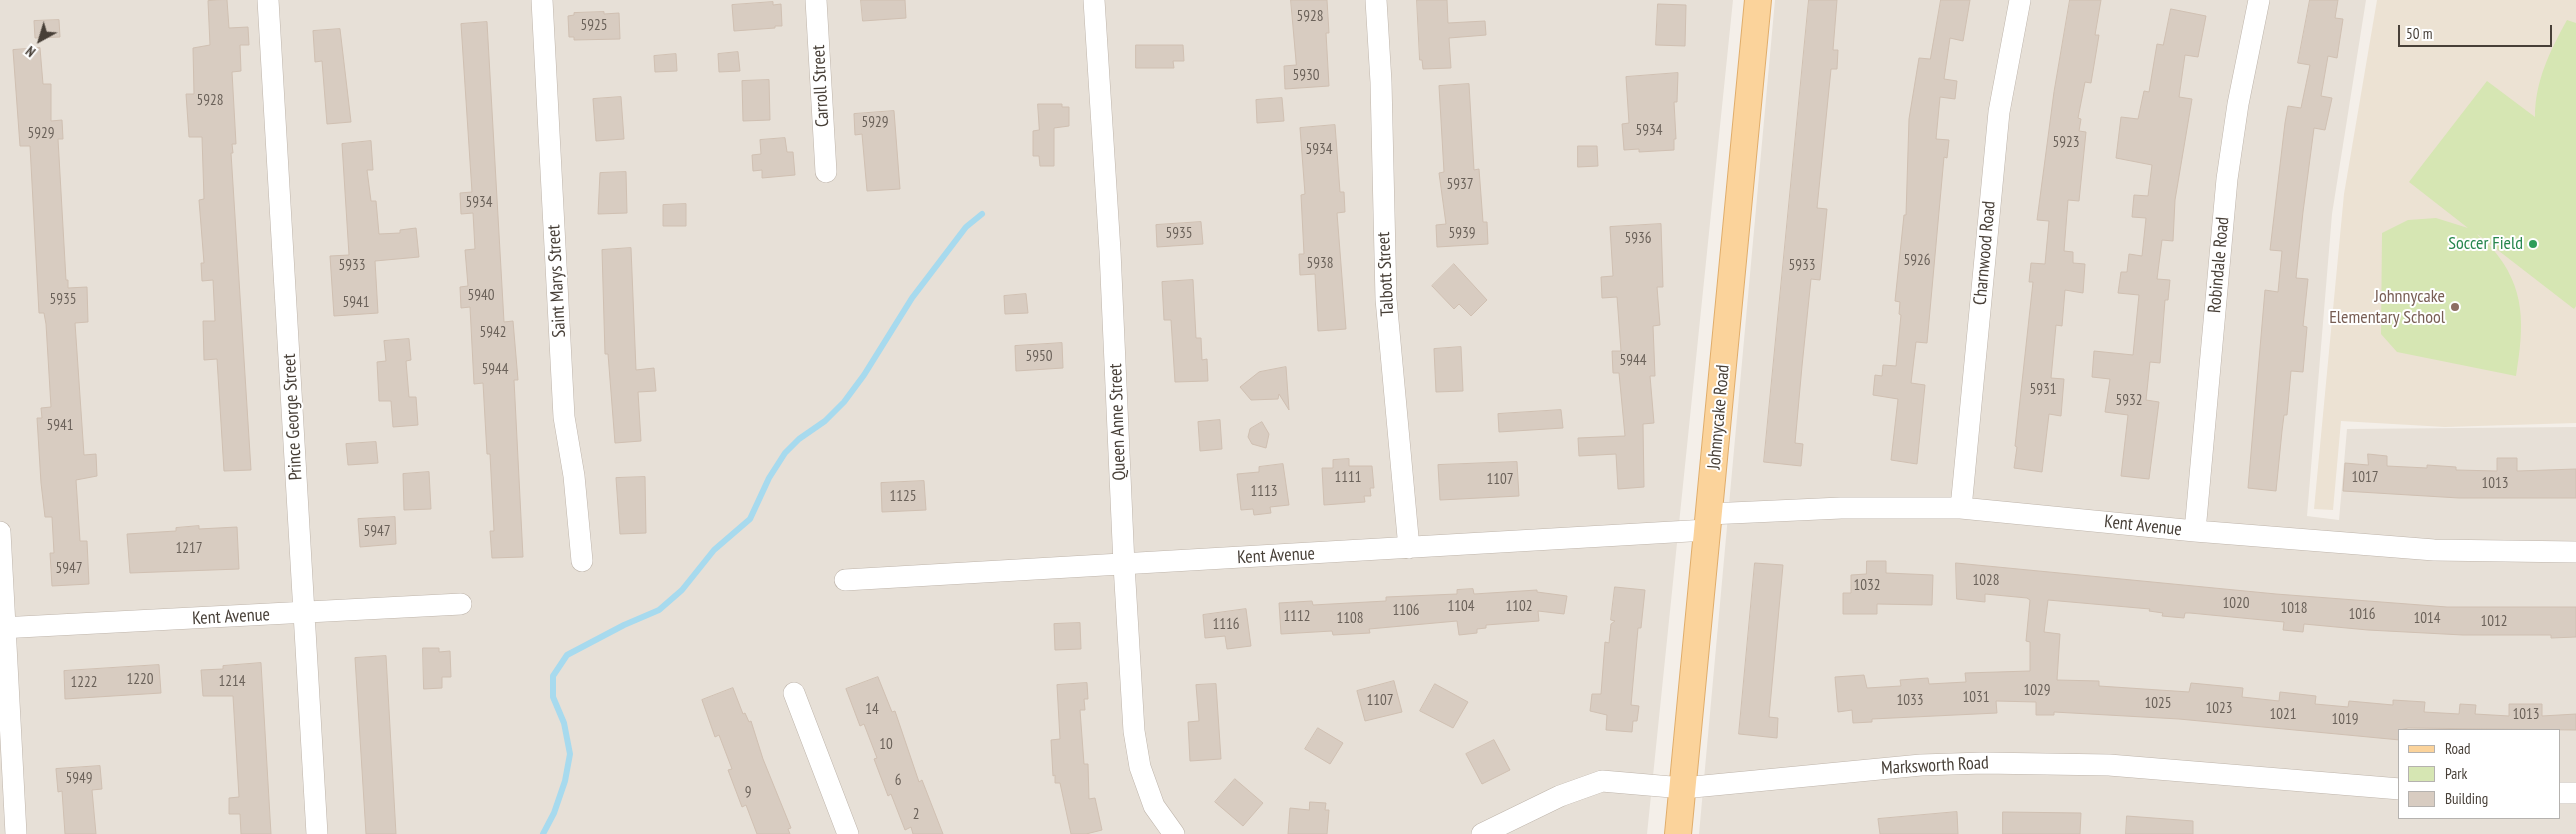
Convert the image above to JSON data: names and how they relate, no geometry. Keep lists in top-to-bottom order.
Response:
{
  "streets": {
    "main road": ["Johnnycake Road"],
    "street": [
      "Carroll Street",
      "Charnwood Road",
      "Robindale Road",
      "Talbott Street",
      "Saint Marys Street",
      "Prince George Street",
      "Queen Anne Street",
      "Kent Avenue",
      "Marksworth Road"
    ]
  },
  "crossings": [
    ["Charnwood Road", "Kent Avenue"],
    ["Robindale Road", "Kent Avenue"],
    ["Talbott Street", "Kent Avenue"],
    ["Prince George Street", "Kent Avenue"],
    ["Johnnycake Road", "Kent Avenue"],
    ["Johnnycake Road", "Marksworth Road"],
    ["Queen Anne Street", "Kent Avenue"]
  ],
  "places": ["Soccer Field", "Johnnycake Elementary School"],
  "house_numbers": [
    "5928",
    "5925",
    "5930",
    "5928",
    "5929",
    "5934",
    "5929",
    "5923",
    "5934",
    "5937",
    "5934",
    "5935",
    "5939",
    "5936",
    "5926",
    "5938",
    "5933",
    "5933",
    "5940",
    "5935",
    "5941",
    "5942",
    "5950",
    "5944",
    "5944",
    "5931",
    "5932",
    "5941",
    "1111",
    "1017",
    "1107",
    "1013",
    "1113",
    "1125",
    "5947",
    "1217",
    "5947",
    "1028",
    "1032",
    "1020",
    "1104",
    "1102",
    "1018",
    "1106",
    "1016",
    "1112",
    "1108",
    "1014",
    "1012",
    "1116",
    "1220",
    "1214",
    "1222",
    "1029",
    "1031",
    "1107",
    "1033",
    "1025",
    "1023",
    "14",
    "1021",
    "1013",
    "1019",
    "10",
    "5949",
    "6",
    "9",
    "2"
  ],
  "legend": ["Road", "Park", "Building"],
  "scale_bar": "50 m",
  "north": "bottom left"
}
